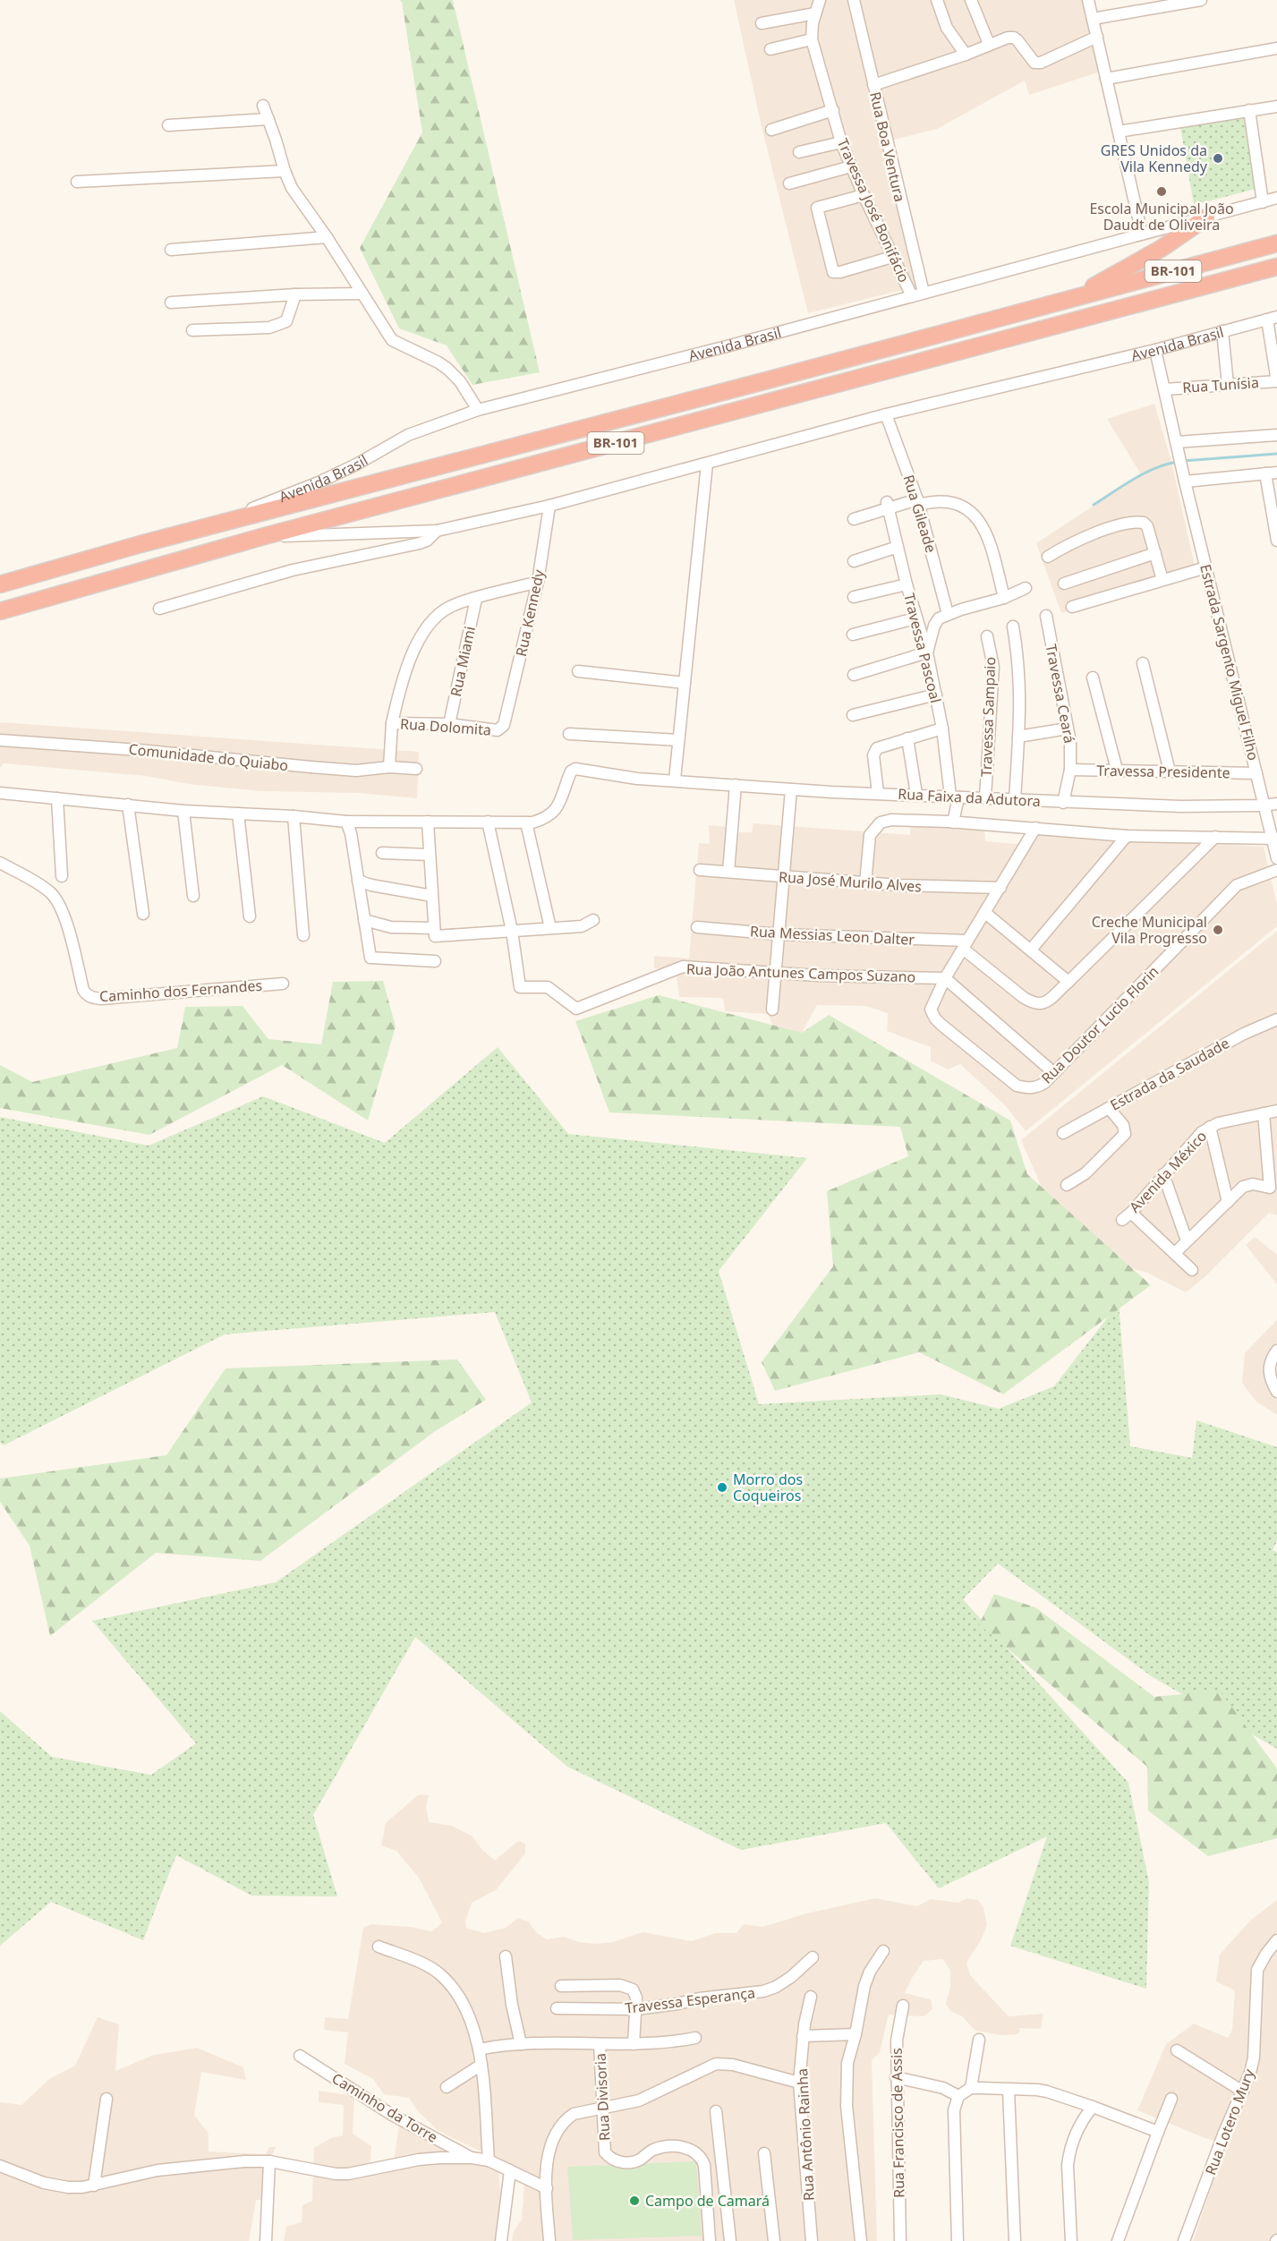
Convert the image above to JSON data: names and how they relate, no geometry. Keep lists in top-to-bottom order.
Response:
{
  "streets": {
    "highway": ["BR-101", "Avenida Brasil"],
    "street": [
      "Rua Boa Ventura",
      "Travessa José Bonifácio",
      "Rua Tunísia",
      "Rua Gileade",
      "Rua Kennedy",
      "Travessa Pascoal",
      "Rua Miami",
      "Estrada Sargento Miguel Filho",
      "Travessa Ceará",
      "Travessa Sampaio",
      "Rua Dolomita",
      "Comunidade do Quiabo",
      "Travessa Presidente",
      "Rua Faixa da Adutora",
      "Rua José Murilo Alves",
      "Rua Messias Leon Dalter",
      "Rua João Antunes Campos Suzano",
      "Caminho dos Fernandes",
      "Rua Doutor Lucio Florin",
      "Estrada da Saudade",
      "Avenida México",
      "Travessa Esperança",
      "Rua Divisoria",
      "Caminho da Torre",
      "Rua Lotero Mury",
      "Rua Francisco de Assis",
      "Rua Antônio Rainha"
    ]
  },
  "crossings": [
    ["Rua Boa Ventura", "Avenida Brasil"],
    ["Travessa José Bonifácio", "Avenida Brasil"],
    ["Avenida Brasil", "Rua Gileade"],
    ["Avenida Brasil", "Rua Kennedy"],
    ["Rua Kennedy", "Rua Dolomita"],
    ["Travessa Pascoal", "Rua Faixa da Adutora"],
    ["Rua Miami", "Rua Dolomita"],
    ["Estrada Sargento Miguel Filho", "Travessa Presidente"],
    ["Estrada Sargento Miguel Filho", "Rua Faixa da Adutora"],
    ["Travessa Ceará", "Travessa Presidente"],
    ["Travessa Ceará", "Rua Faixa da Adutora"],
    ["Travessa Sampaio", "Rua Faixa da Adutora"],
    ["Rua Dolomita", "Comunidade do Quiabo"],
    ["Rua Faixa da Adutora", "Rua José Murilo Alves"],
    ["Rua João Antunes Campos Suzano", "Rua Doutor Lucio Florin"]
  ],
  "places": [
    "GRES Unidos da Vila Kennedy",
    "Escola Municipal João Daudt de Oliveira",
    "Creche Municipal Vila Progresso",
    "Morro dos Coqueiros",
    "Campo de Camará"
  ]
}
